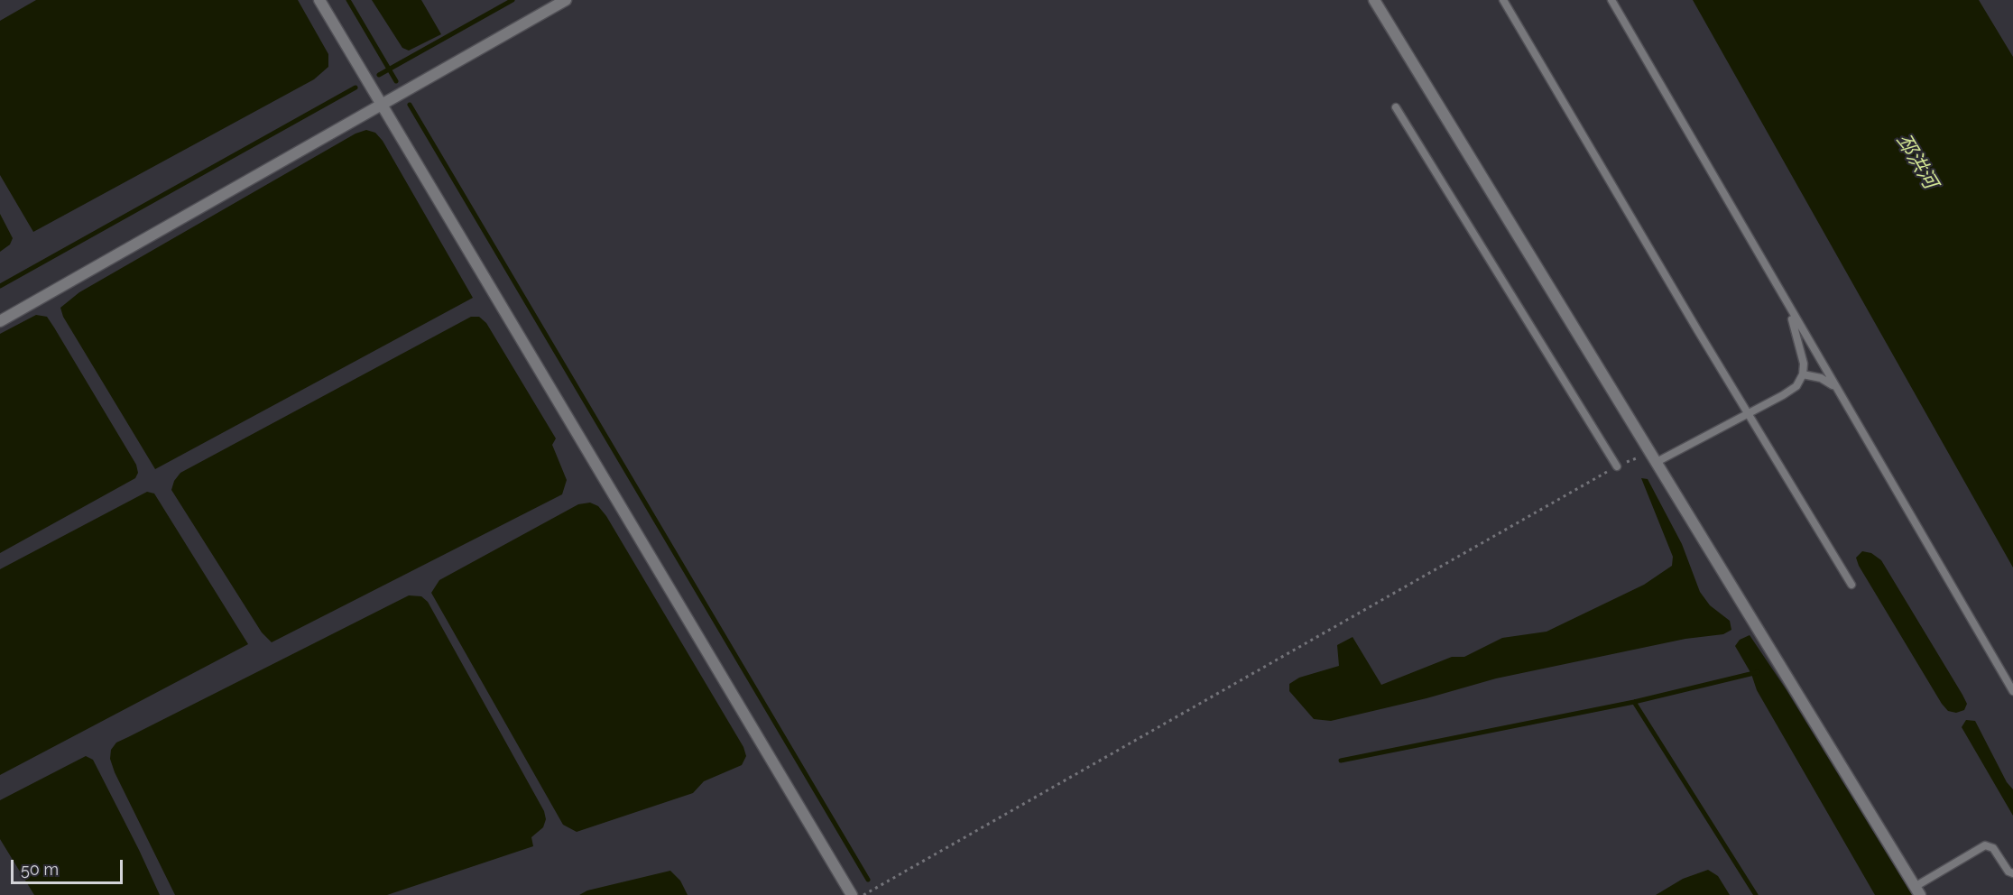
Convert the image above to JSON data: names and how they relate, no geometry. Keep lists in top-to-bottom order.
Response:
{
  "water": ["邳洪河"],
  "scale_bar": "50 m"
}
